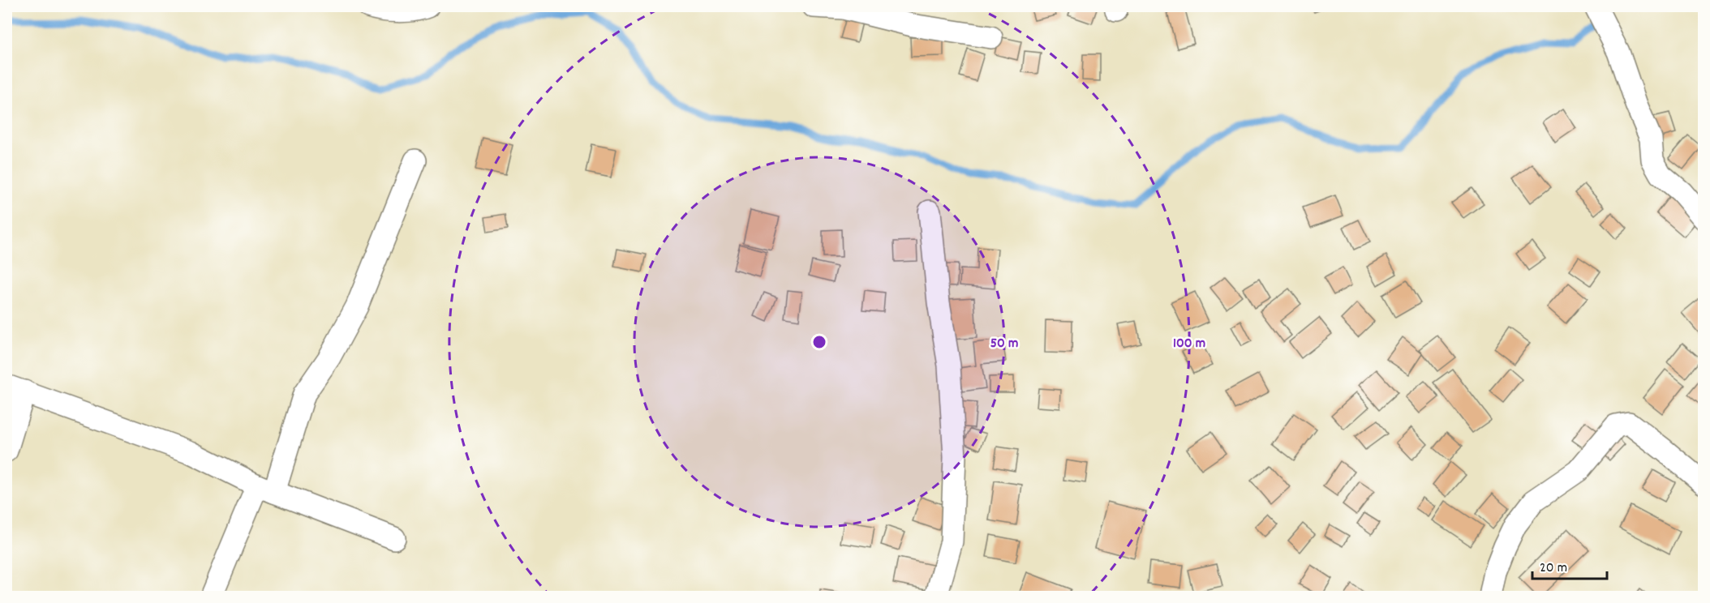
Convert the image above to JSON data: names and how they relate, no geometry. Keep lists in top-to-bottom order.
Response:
{
  "scale_bar": "20 m",
  "rings": ["50 m", "100 m"]
}
